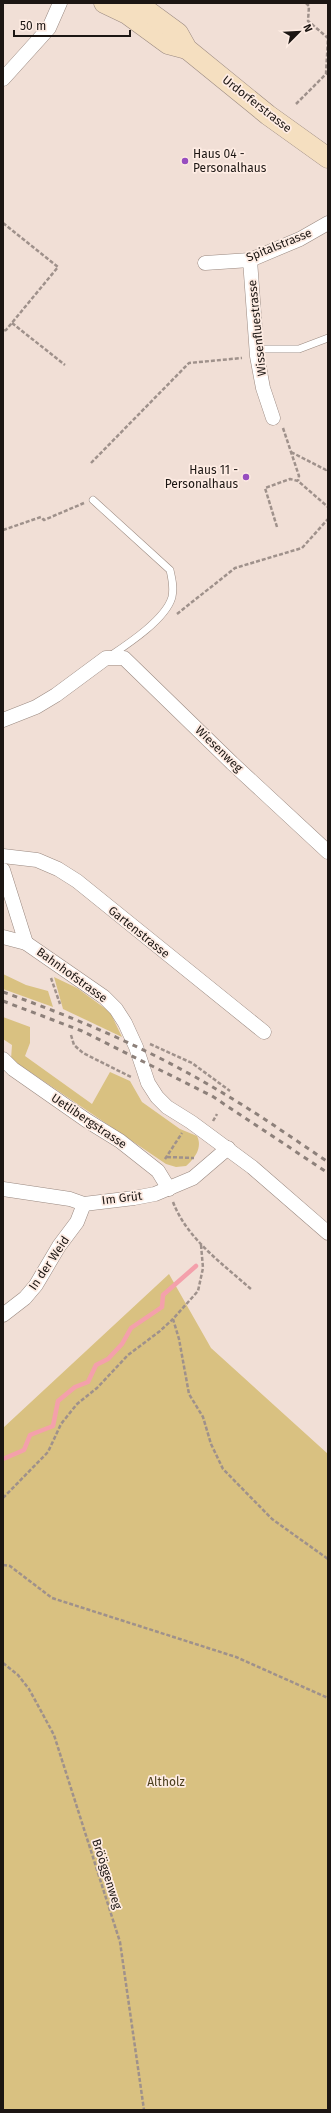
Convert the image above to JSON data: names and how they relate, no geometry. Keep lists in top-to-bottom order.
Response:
{
  "streets": {
    "main road": ["Urdorferstrasse"],
    "street": [
      "Spitalstrasse",
      "Wissenfluestrasse",
      "Wiesenweg",
      "Gartenstrasse",
      "Bahnhofstrasse",
      "Uetlibergstrasse",
      "Im Grüt",
      "In der Weid"
    ],
    "path": ["Brööggenweg"]
  },
  "crossings": [
    ["Spitalstrasse", "Wissenfluestrasse"],
    ["Bahnhofstrasse", "Im Grüt"],
    ["Uetlibergstrasse", "Im Grüt"],
    ["Im Grüt", "In der Weid"]
  ],
  "parks": ["Altholz"],
  "places": ["Haus 04 - Personalhaus", "Haus 11 - Personalhaus"],
  "scale_bar": "50 m",
  "north": "top right"
}
